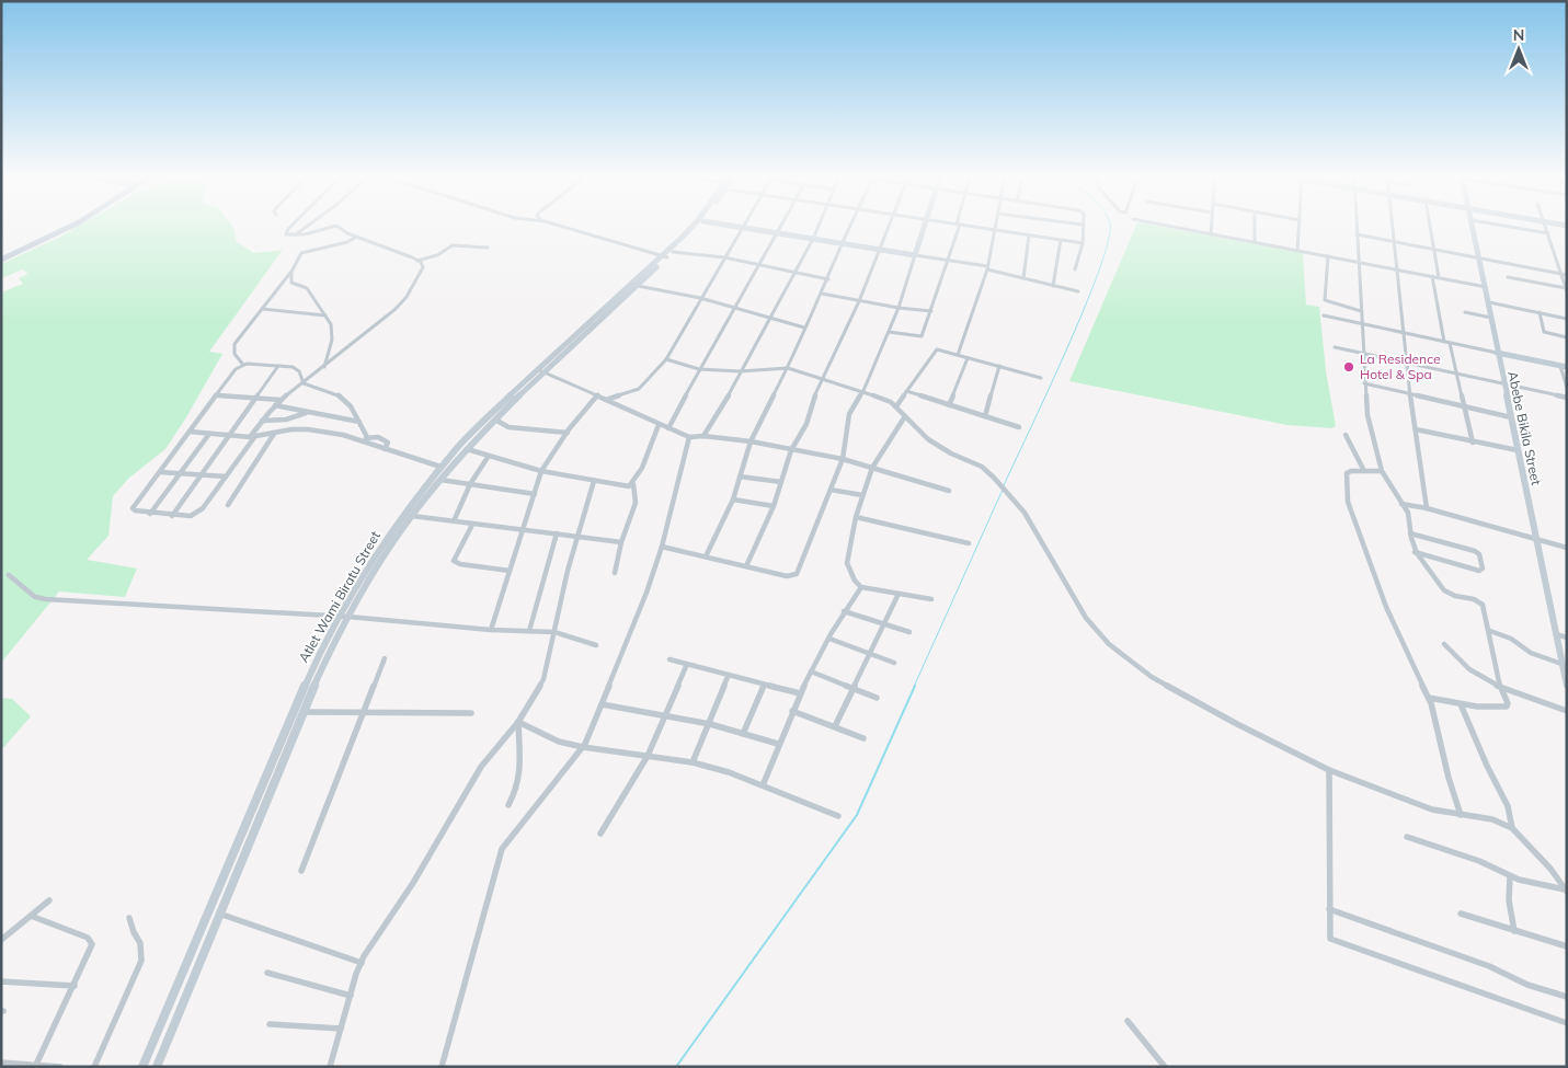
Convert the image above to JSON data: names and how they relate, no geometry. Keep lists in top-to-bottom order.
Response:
{
  "streets": {
    "main road": ["Abebe Bikila Street", "Atlet Wami Biratu Street"]
  },
  "places": ["La Residence Hotel & Spa"],
  "north": "top"
}
